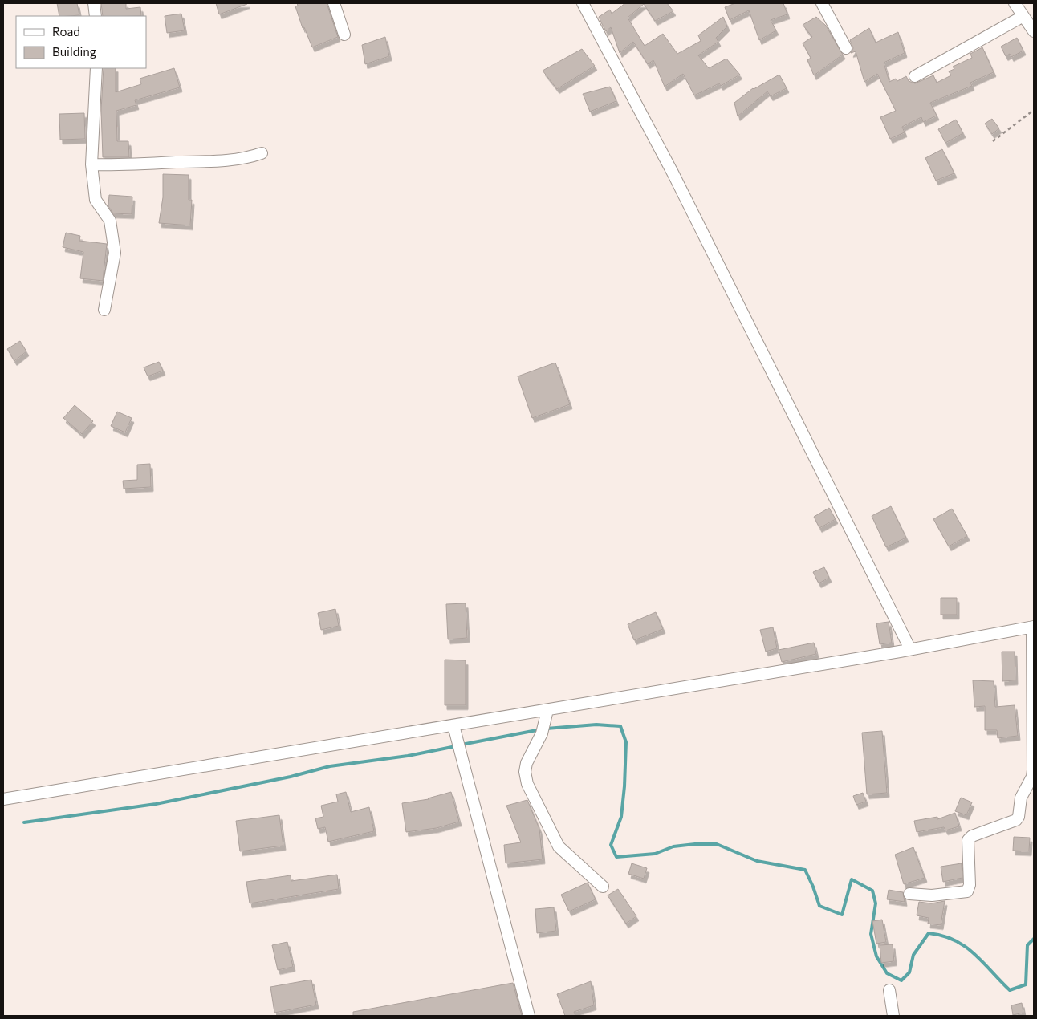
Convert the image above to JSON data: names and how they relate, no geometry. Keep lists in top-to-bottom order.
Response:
{
  "legend": ["Road", "Building"]
}
